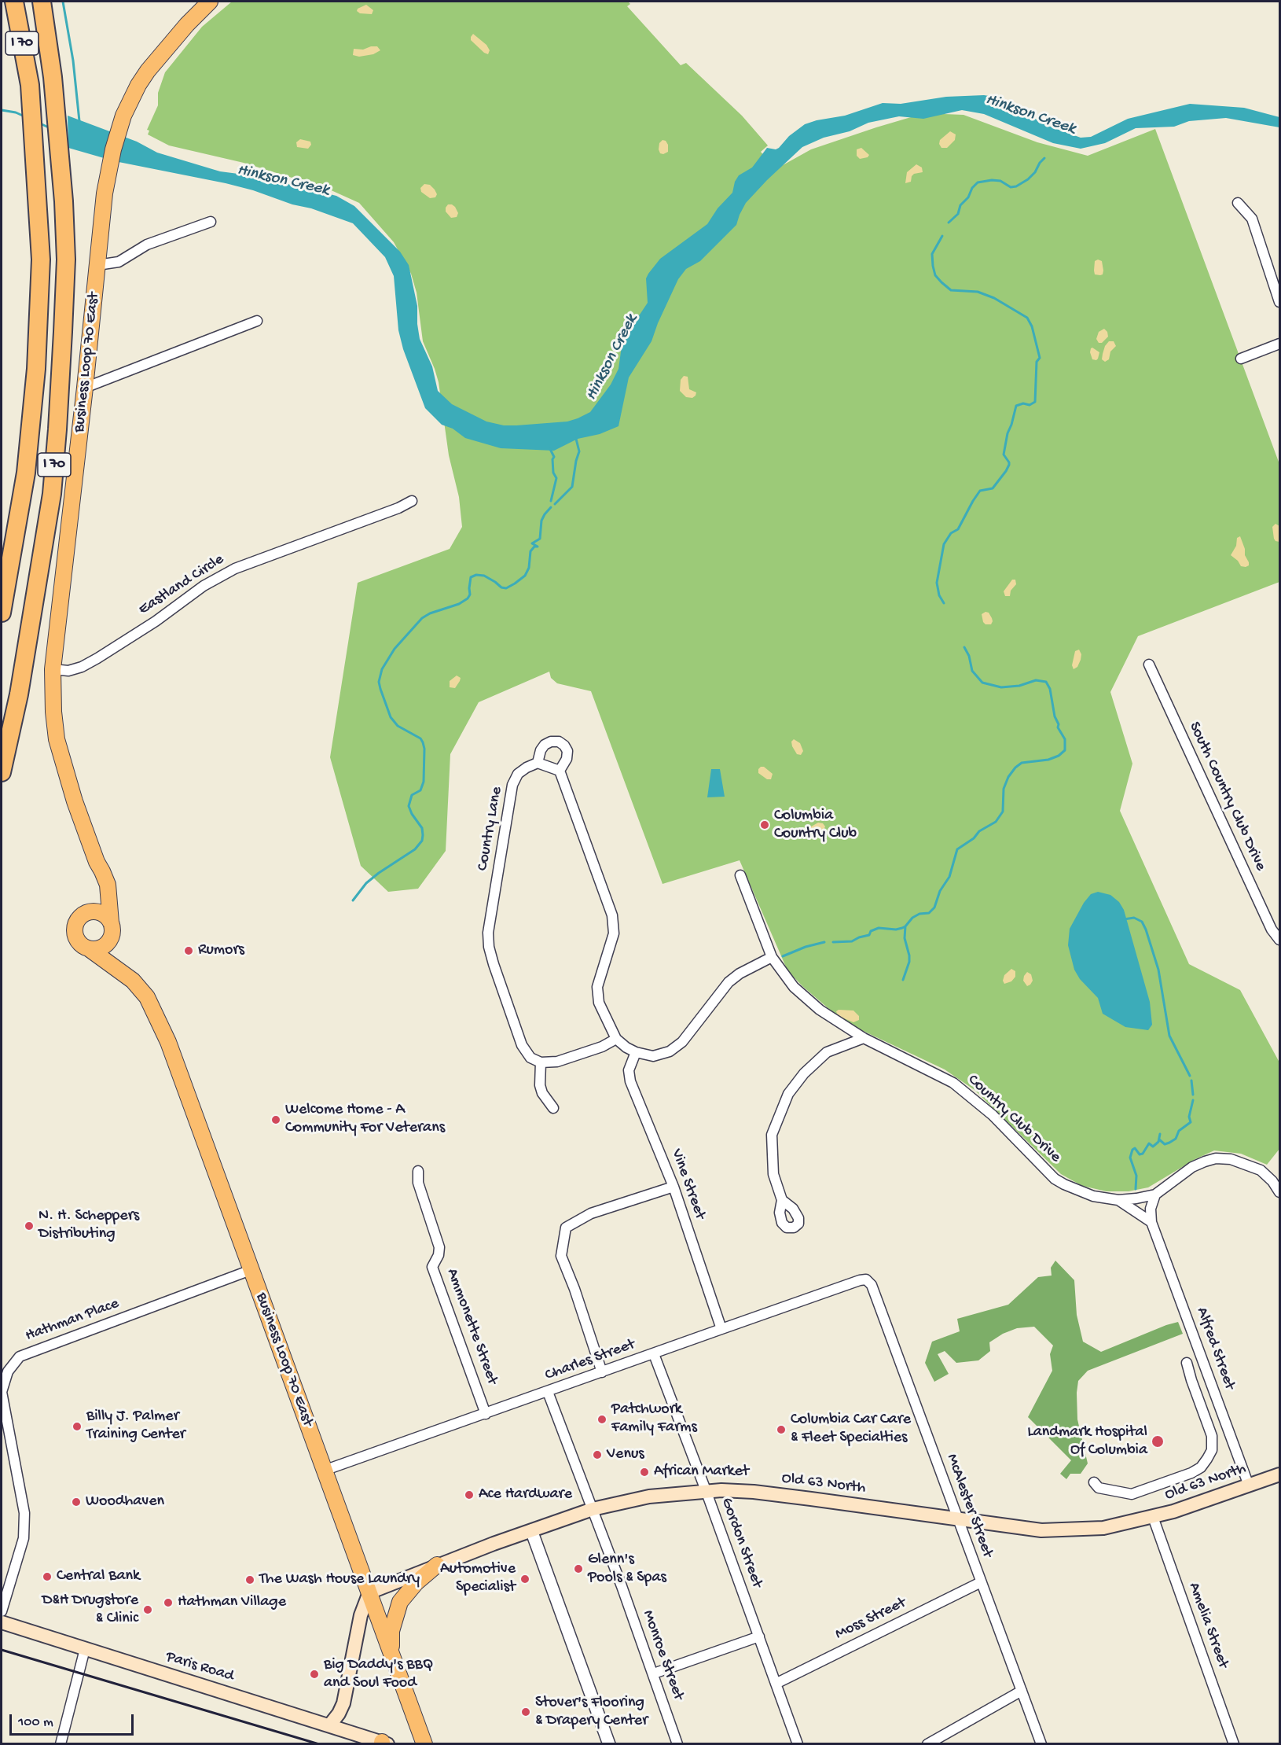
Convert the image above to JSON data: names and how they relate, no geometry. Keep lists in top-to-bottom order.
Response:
{
  "streets": {
    "highway": ["I 70"],
    "main road": ["Business Loop 70 East", "Old 63 North", "Paris Road"],
    "street": [
      "Eastland Circle",
      "South Country Club Drive",
      "Country Lane",
      "Country Club Drive",
      "Vine Street",
      "Hathman Place",
      "Ammonette Street",
      "Alfred Street",
      "Charles Street",
      "McAlester Street",
      "Gordon Street",
      "Moss Street",
      "Amelia Street",
      "Monroe Street"
    ]
  },
  "crossings": [
    ["Business Loop 70 East", "Eastland Circle"],
    ["Business Loop 70 East", "Hathman Place"],
    ["Business Loop 70 East", "Charles Street"],
    ["Business Loop 70 East", "Old 63 North"],
    ["Country Club Drive", "Alfred Street"],
    ["Vine Street", "Charles Street"],
    ["Ammonette Street", "Charles Street"],
    ["Alfred Street", "Old 63 North"],
    ["Charles Street", "McAlester Street"],
    ["Charles Street", "Gordon Street"],
    ["Charles Street", "Monroe Street"],
    ["Old 63 North", "McAlester Street"],
    ["Old 63 North", "Gordon Street"],
    ["Old 63 North", "Amelia Street"],
    ["Old 63 North", "Monroe Street"],
    ["McAlester Street", "Moss Street"],
    ["Gordon Street", "Moss Street"]
  ],
  "water": ["Hinkson Creek"],
  "places": [
    "Columbia Country Club",
    "Rumors",
    "Welcome Home - A Community For Veterans",
    "N. H. Scheppers Distributing",
    "Patchwork Family Farms",
    "Billy J. Palmer Training Center",
    "Columbia Car Care & Fleet Specialties",
    "Landmark Hospital Of Columbia",
    "Venus",
    "African Market",
    "Ace Hardware",
    "Woodhaven",
    "Glenn's Pools & Spas",
    "Central Bank",
    "Automotive Specialist",
    "The Wash House Laundry",
    "Hathman Village",
    "D&H Drugstore & Clinic",
    "Big Daddy's BBQ and Soul Food",
    "Stover's Flooring & Drapery Center"
  ],
  "scale_bar": "100 m"
}
